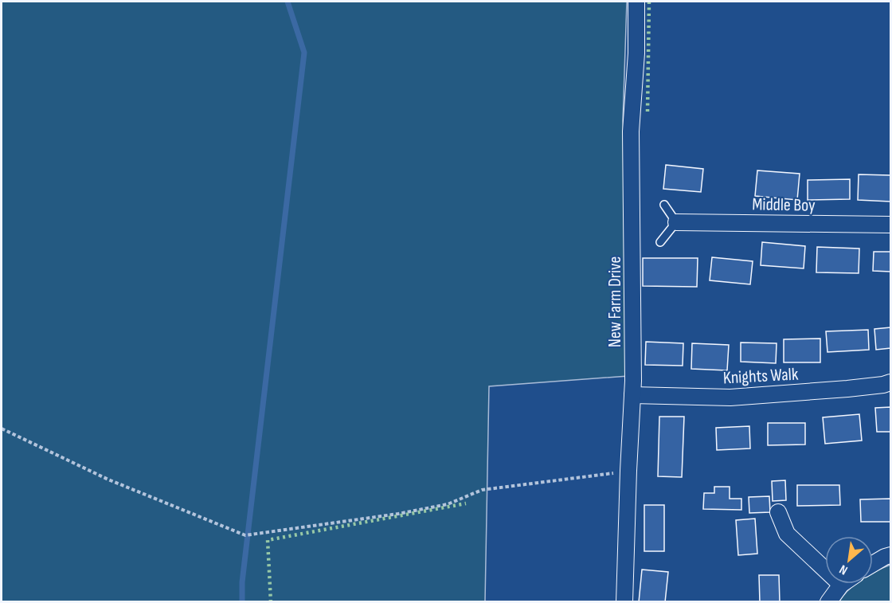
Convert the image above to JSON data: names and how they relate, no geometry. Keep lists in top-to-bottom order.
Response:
{
  "streets": {
    "street": ["Middle Boy", "New Farm Drive", "Knights Walk"]
  },
  "crossings": [
    ["New Farm Drive", "Knights Walk"]
  ],
  "north": "bottom left"
}
